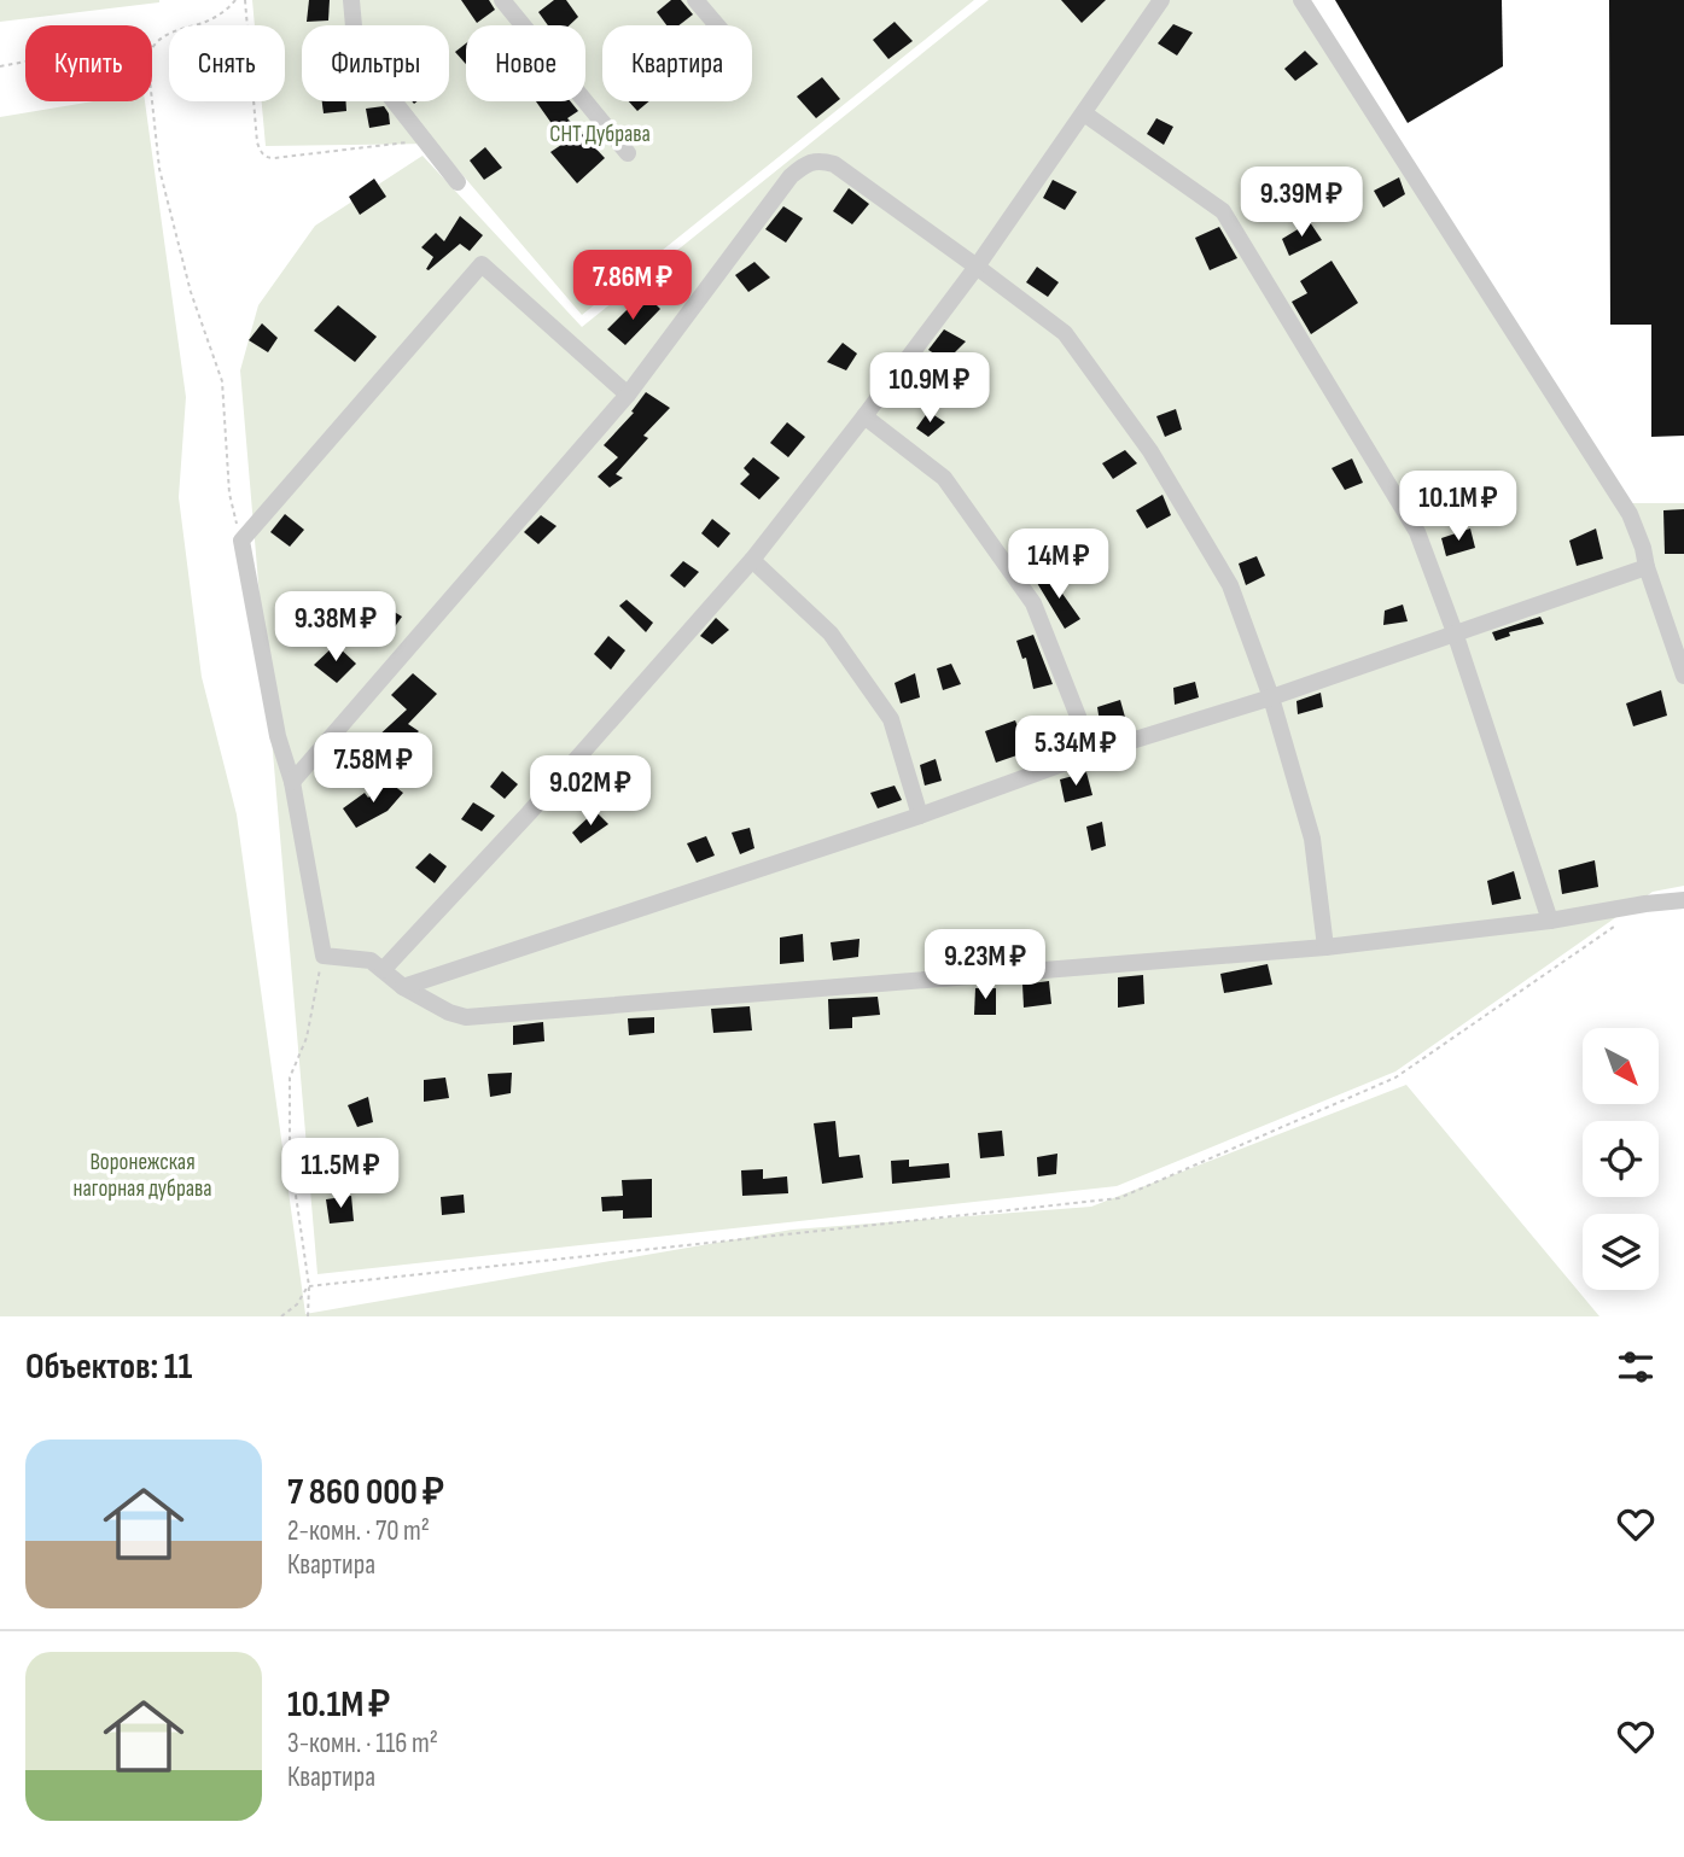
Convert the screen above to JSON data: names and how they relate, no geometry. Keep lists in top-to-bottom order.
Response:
{
  "parks": ["СНТ Дубрава", "Воронежская нагорная дубрава"],
  "north": "bottom right",
  "page": {
    "chip": [
      "Купить",
      "Снять",
      "Фильтры",
      "Новое",
      "Квартира"
    ],
    "price": [
      "9.39M ₽",
      "7.86M ₽",
      "10.9M ₽",
      "10.1M ₽",
      "14M ₽",
      "9.38M ₽",
      "5.34M ₽",
      "7.58M ₽",
      "9.02M ₽",
      "9.23M ₽",
      "11.5M ₽"
    ],
    "heading": "Объектов: 11",
    "list": [
      {
        "name": "7 860 000 ₽",
        "note": "2-комн. · 70 m² · Квартира"
      },
      {
        "name": "10.1M ₽",
        "note": "3-комн. · 116 m² · Квартира"
      }
    ]
  }
}
